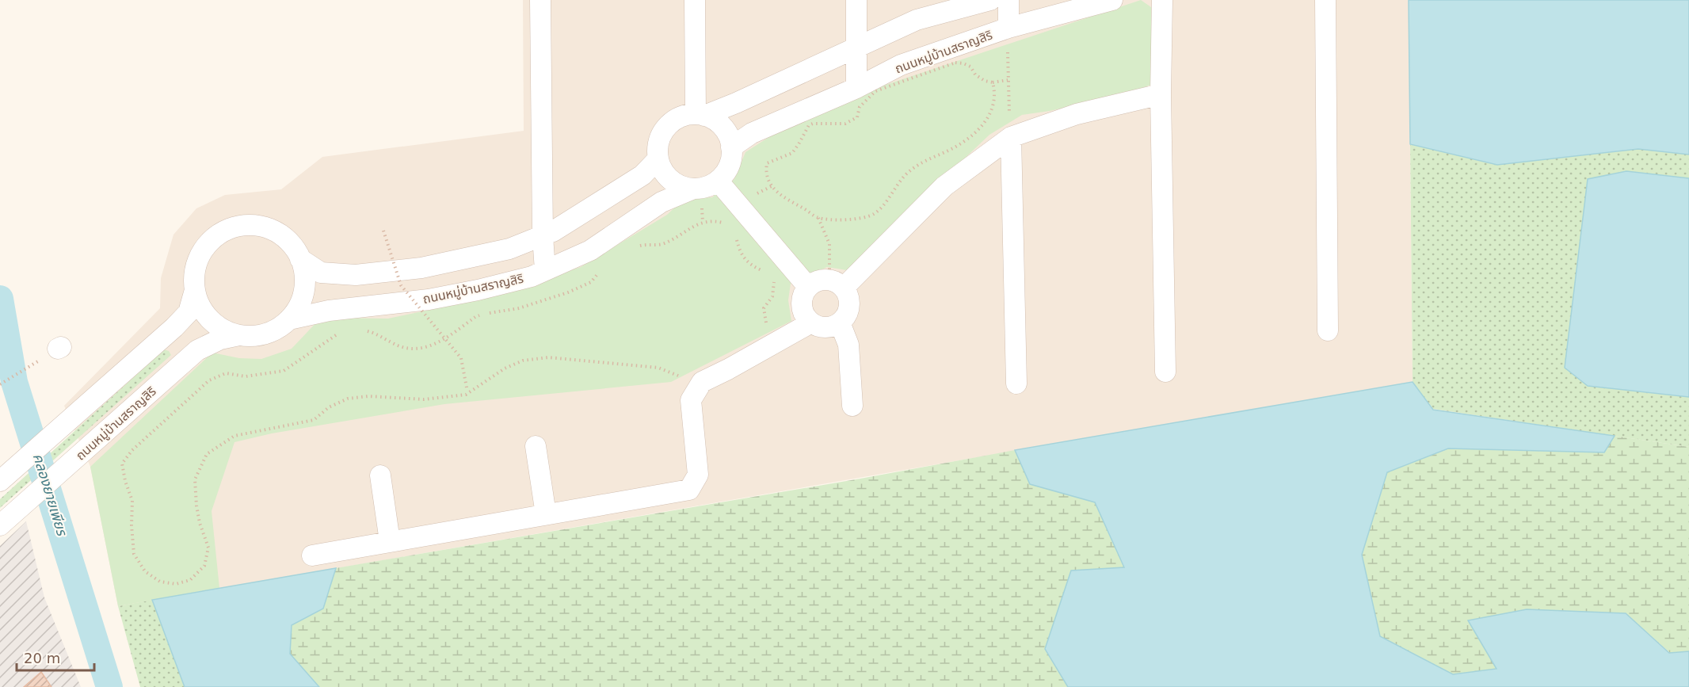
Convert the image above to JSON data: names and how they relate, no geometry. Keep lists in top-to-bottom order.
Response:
{
  "streets": {
    "street": ["ถนนหมู่บ้านสราญสิริ"]
  },
  "water": ["คลองยายเพียร"],
  "scale_bar": "20 m"
}
